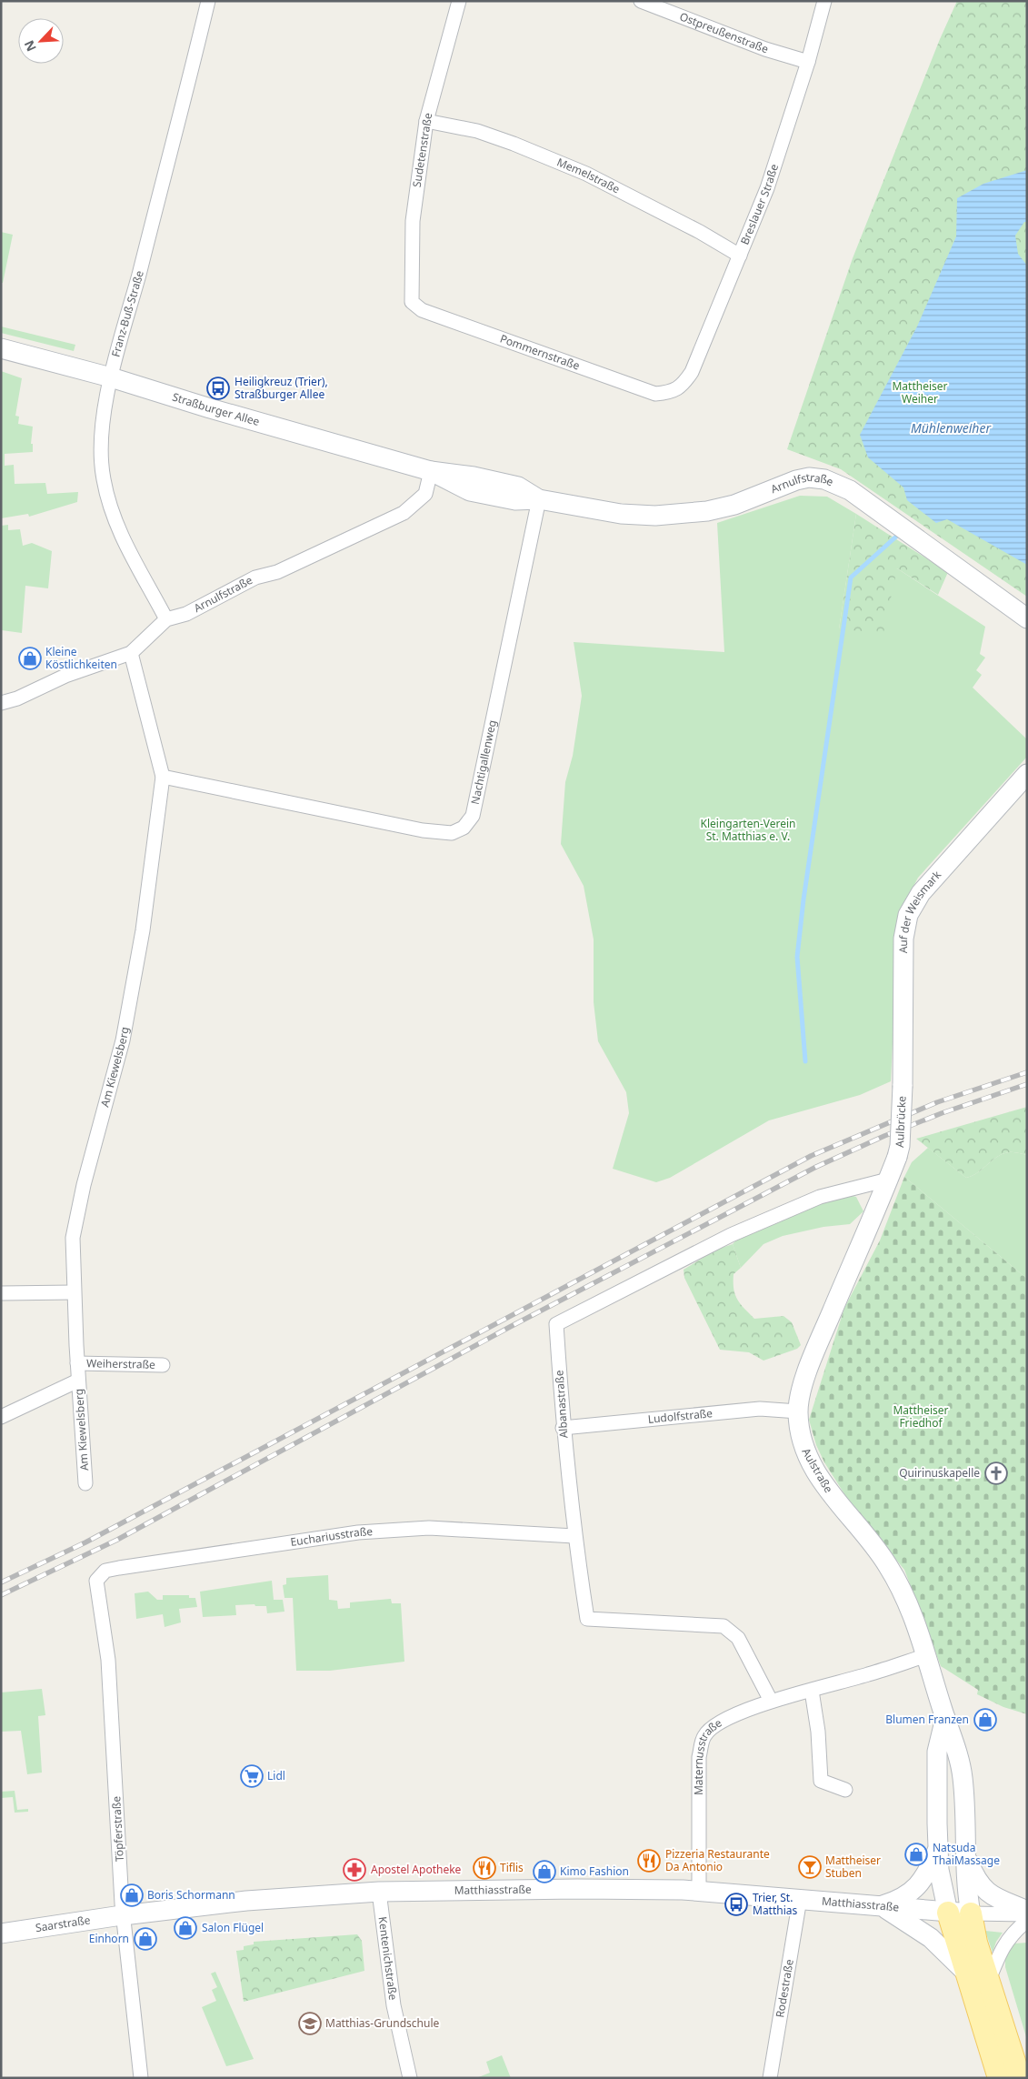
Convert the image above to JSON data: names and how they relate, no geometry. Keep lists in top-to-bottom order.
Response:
{
  "streets": {
    "street": [
      "Ostpreußenstraße",
      "Sudetenstraße",
      "Memelstraße",
      "Breslauer Straße",
      "Franz-Buß-Straße",
      "Pommernstraße",
      "Straßburger Allee",
      "Arnulfstraße",
      "Nachtigallenweg",
      "Auf der Weismark",
      "Am Kiewelsberg",
      "Aulbrücke",
      "Weiherstraße",
      "Albanastraße",
      "Ludolfstraße",
      "Aulstraße",
      "Euchariusstraße",
      "Maternusstraße",
      "Töpferstraße",
      "Matthiasstraße",
      "Saarstraße",
      "Kentenichstraße",
      "Rodestraße"
    ]
  },
  "crossings": [
    ["Ostpreußenstraße", "Breslauer Straße"],
    ["Sudetenstraße", "Memelstraße"],
    ["Sudetenstraße", "Pommernstraße"],
    ["Memelstraße", "Breslauer Straße"],
    ["Breslauer Straße", "Pommernstraße"],
    ["Franz-Buß-Straße", "Straßburger Allee"],
    ["Franz-Buß-Straße", "Arnulfstraße"],
    ["Straßburger Allee", "Arnulfstraße"],
    ["Arnulfstraße", "Nachtigallenweg"],
    ["Arnulfstraße", "Am Kiewelsberg"],
    ["Nachtigallenweg", "Am Kiewelsberg"],
    ["Auf der Weismark", "Aulbrücke"],
    ["Am Kiewelsberg", "Weiherstraße"],
    ["Aulbrücke", "Aulstraße"],
    ["Albanastraße", "Ludolfstraße"],
    ["Albanastraße", "Aulstraße"],
    ["Albanastraße", "Euchariusstraße"],
    ["Albanastraße", "Maternusstraße"],
    ["Ludolfstraße", "Aulstraße"],
    ["Aulstraße", "Maternusstraße"],
    ["Aulstraße", "Matthiasstraße"],
    ["Euchariusstraße", "Töpferstraße"],
    ["Maternusstraße", "Matthiasstraße"],
    ["Töpferstraße", "Matthiasstraße"],
    ["Töpferstraße", "Saarstraße"],
    ["Matthiasstraße", "Saarstraße"],
    ["Matthiasstraße", "Kentenichstraße"],
    ["Matthiasstraße", "Rodestraße"]
  ],
  "water": ["Mühlenweiher"],
  "parks": ["Mattheiser Weiher", "Kleingarten-Verein St. Matthias e. V.", "Mattheiser Friedhof"],
  "places": {
    "bus stop": ["Heiligkreuz (Trier), Straßburger Allee", "Trier, St. Matthias"],
    "shop": [
      "Kleine Köstlichkeiten",
      "Blumen Franzen",
      "Natsuda ThaiMassage",
      "Kimo Fashion",
      "Boris Schormann",
      "Salon Flügel",
      "Einhorn"
    ],
    "church": ["Quirinuskapelle"],
    "supermarket": ["Lidl"],
    "restaurant": ["Pizzeria Restaurante Da Antonio", "Tiflis"],
    "bar": ["Mattheiser Stuben"],
    "pharmacy": ["Apostel Apotheke"],
    "school or university": ["Matthias-Grundschule"]
  },
  "north": "bottom left"
}
